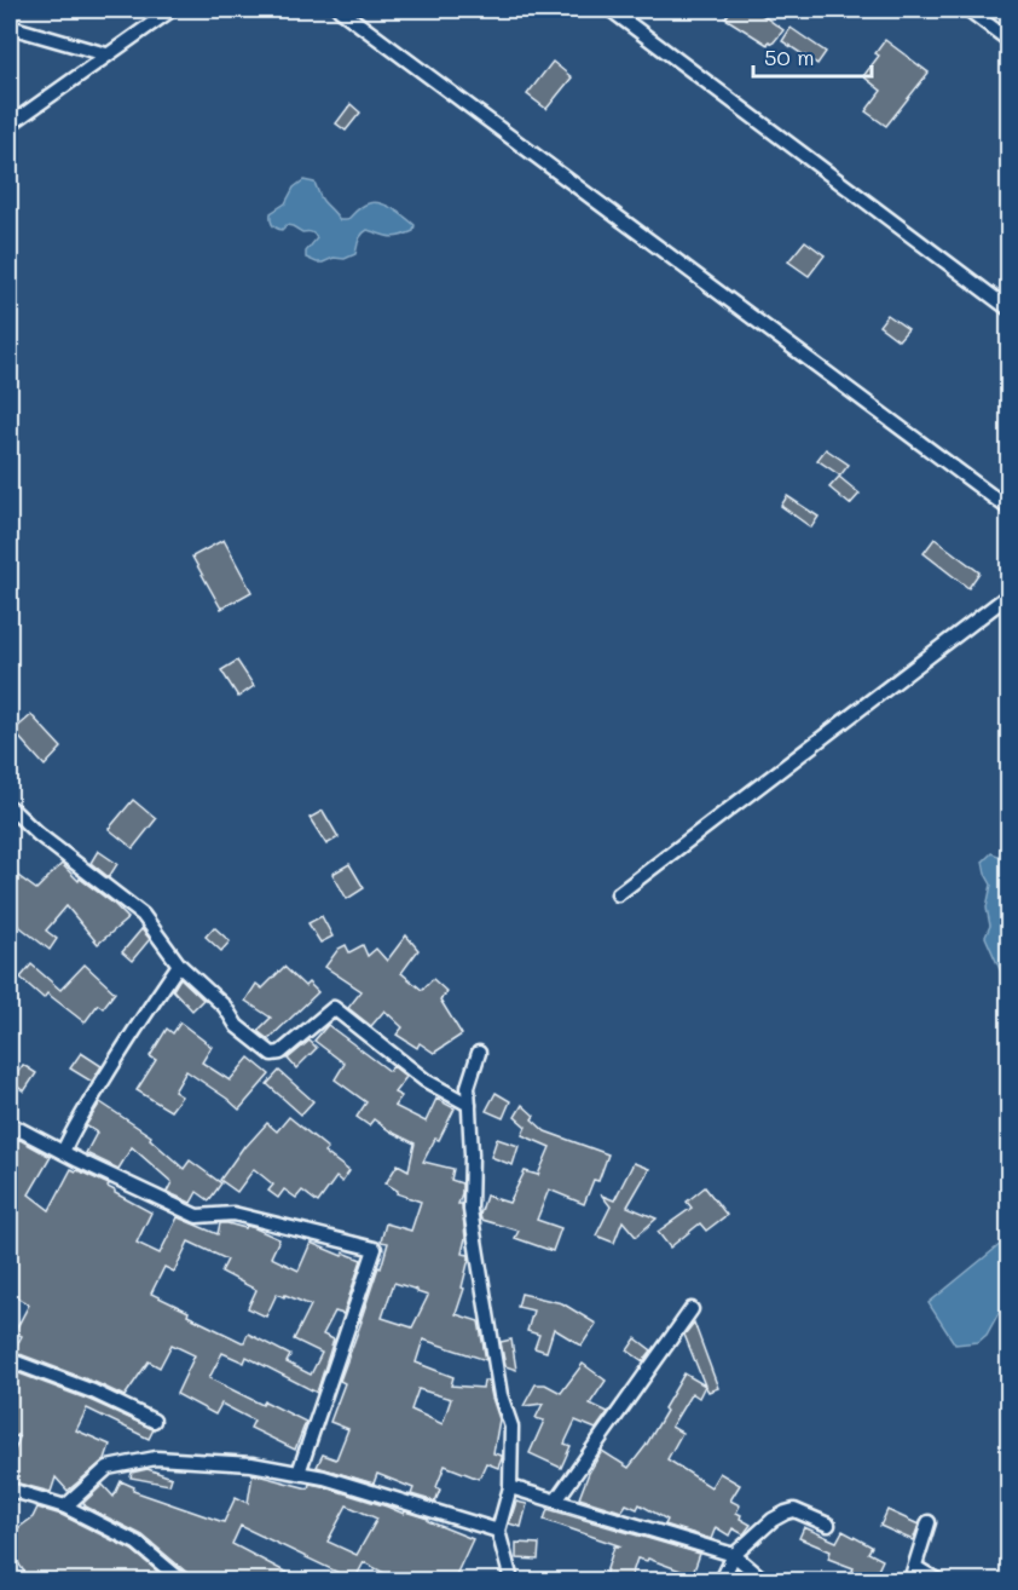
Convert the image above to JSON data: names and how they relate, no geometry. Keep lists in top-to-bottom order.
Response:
{
  "scale_bar": "50 m"
}
